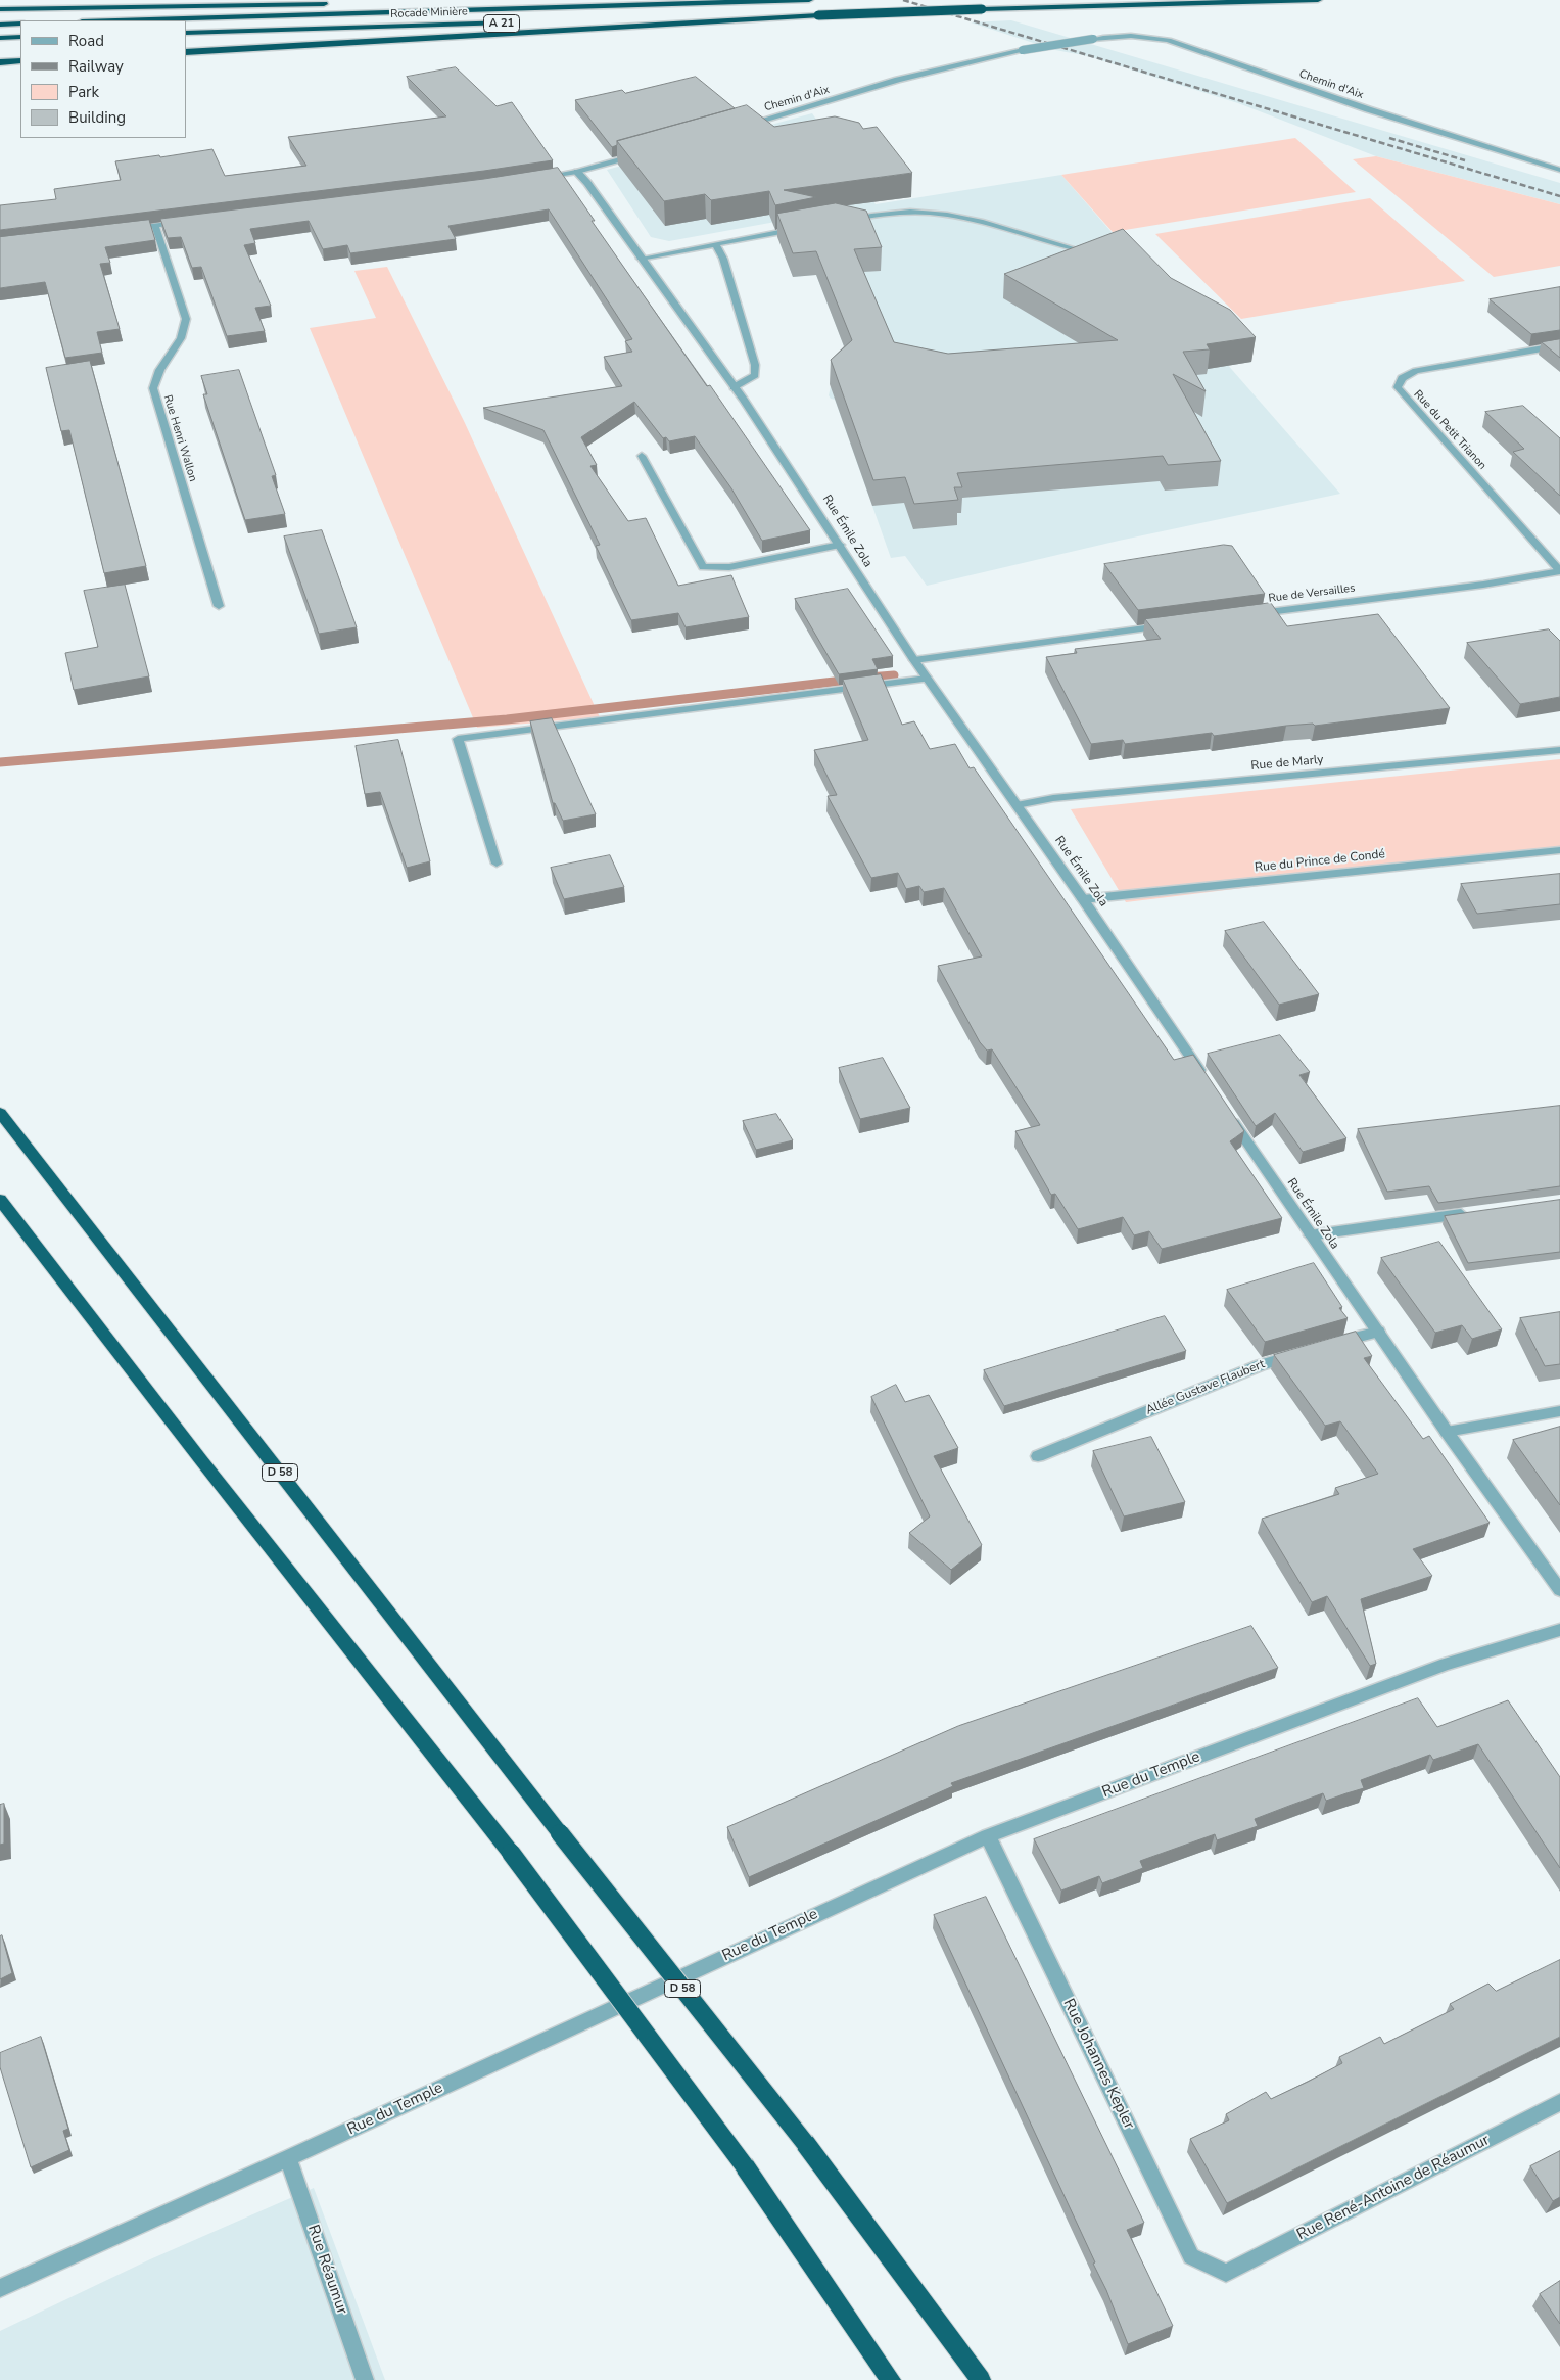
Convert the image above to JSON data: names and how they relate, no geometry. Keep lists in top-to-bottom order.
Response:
{
  "streets": {
    "highway": ["Rocade Minière", "A 21", "D 58"],
    "street": [
      "Chemin d'Aix",
      "Rue du Petit Trianon",
      "Rue Henri Wallon",
      "Rue Émile Zola",
      "Rue de Versailles",
      "Rue de Marly",
      "Rue du Prince de Condé",
      "Allée Gustave Flaubert",
      "Rue du Temple",
      "Rue Johannes Kepler",
      "Rue René-Antoine de Réaumur",
      "Rue Réaumur"
    ]
  },
  "crossings": [
    ["Rue du Petit Trianon", "Rue de Versailles"],
    ["Rue Émile Zola", "Rue de Marly"],
    ["Rue Émile Zola", "Rue du Prince de Condé"],
    ["Rue du Temple", "Rue Johannes Kepler"],
    ["Rue du Temple", "Rue Réaumur"],
    ["Rue Johannes Kepler", "Rue René-Antoine de Réaumur"]
  ],
  "legend": [
    "Road",
    "Railway",
    "Park",
    "Building"
  ]
}
